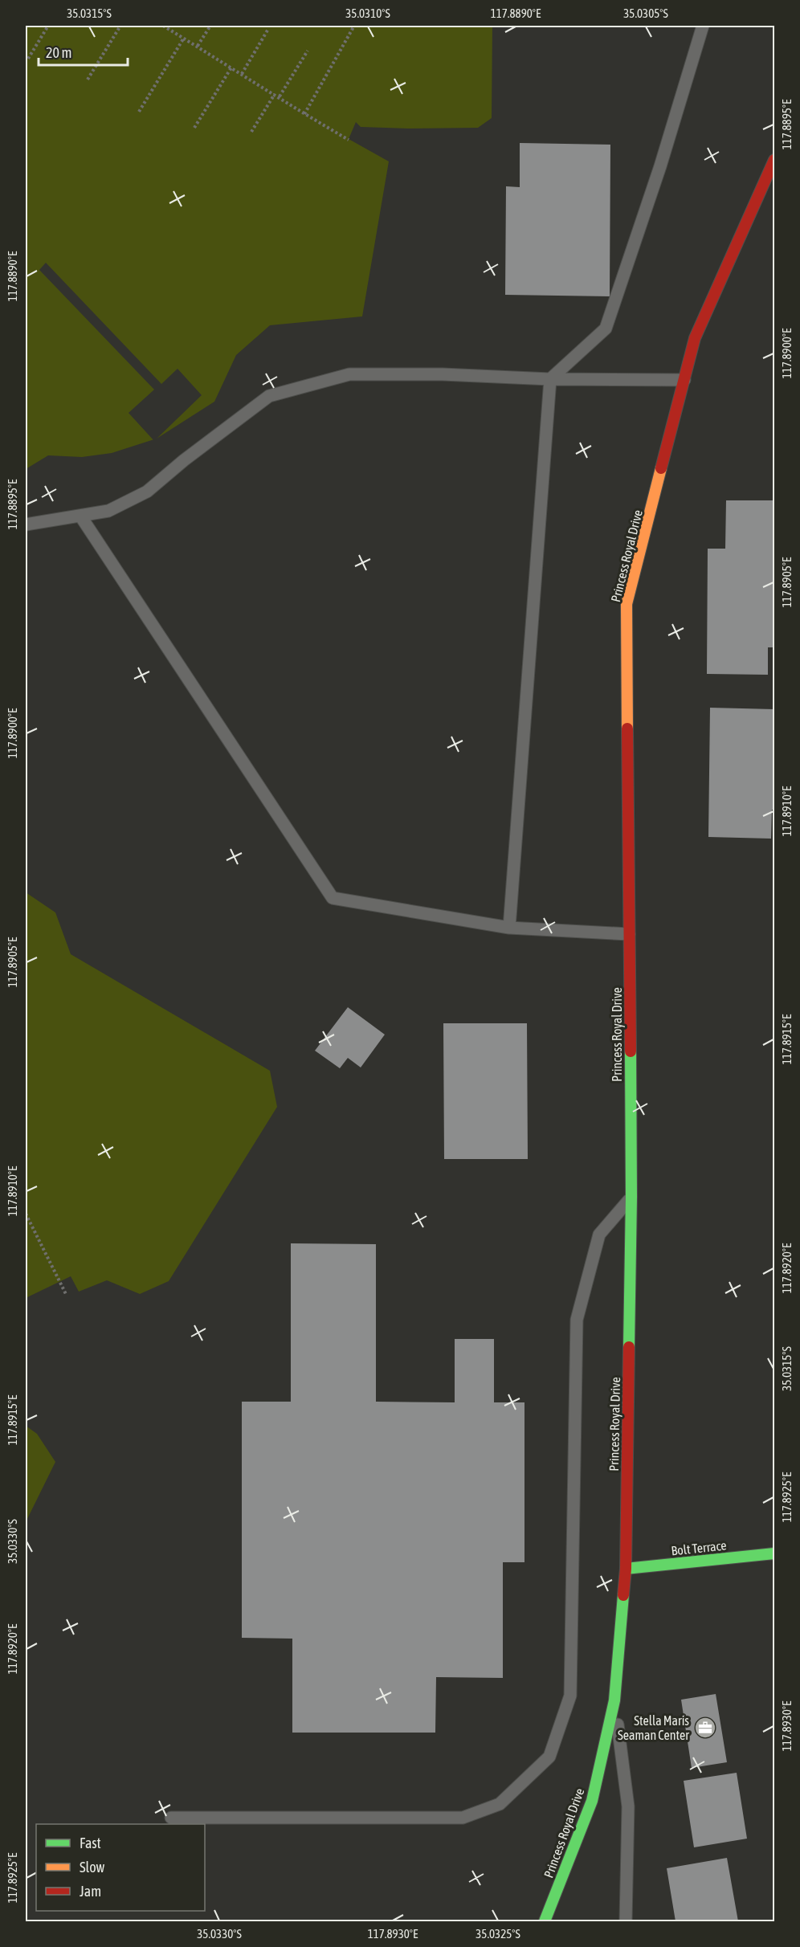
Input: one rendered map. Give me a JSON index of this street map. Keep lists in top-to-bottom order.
{
  "streets": {
    "main road": ["Princess Royal Drive", "Bolt Terrace"]
  },
  "crossings": [
    ["Princess Royal Drive", "Bolt Terrace"]
  ],
  "places": {
    "office": ["Stella Maris Seaman Center"]
  },
  "legend": ["Fast", "Slow", "Jam"],
  "scale_bar": "20 m",
  "coordinates": [
    "35.0315°S",
    "35.0310°S",
    "117.8890°E",
    "35.0305°S",
    "117.8895°E",
    "117.8900°E",
    "117.8905°E",
    "117.8910°E",
    "117.8915°E",
    "117.8920°E",
    "117.8925°E",
    "35.0330°S",
    "117.8930°E",
    "35.0325°S"
  ]
}
